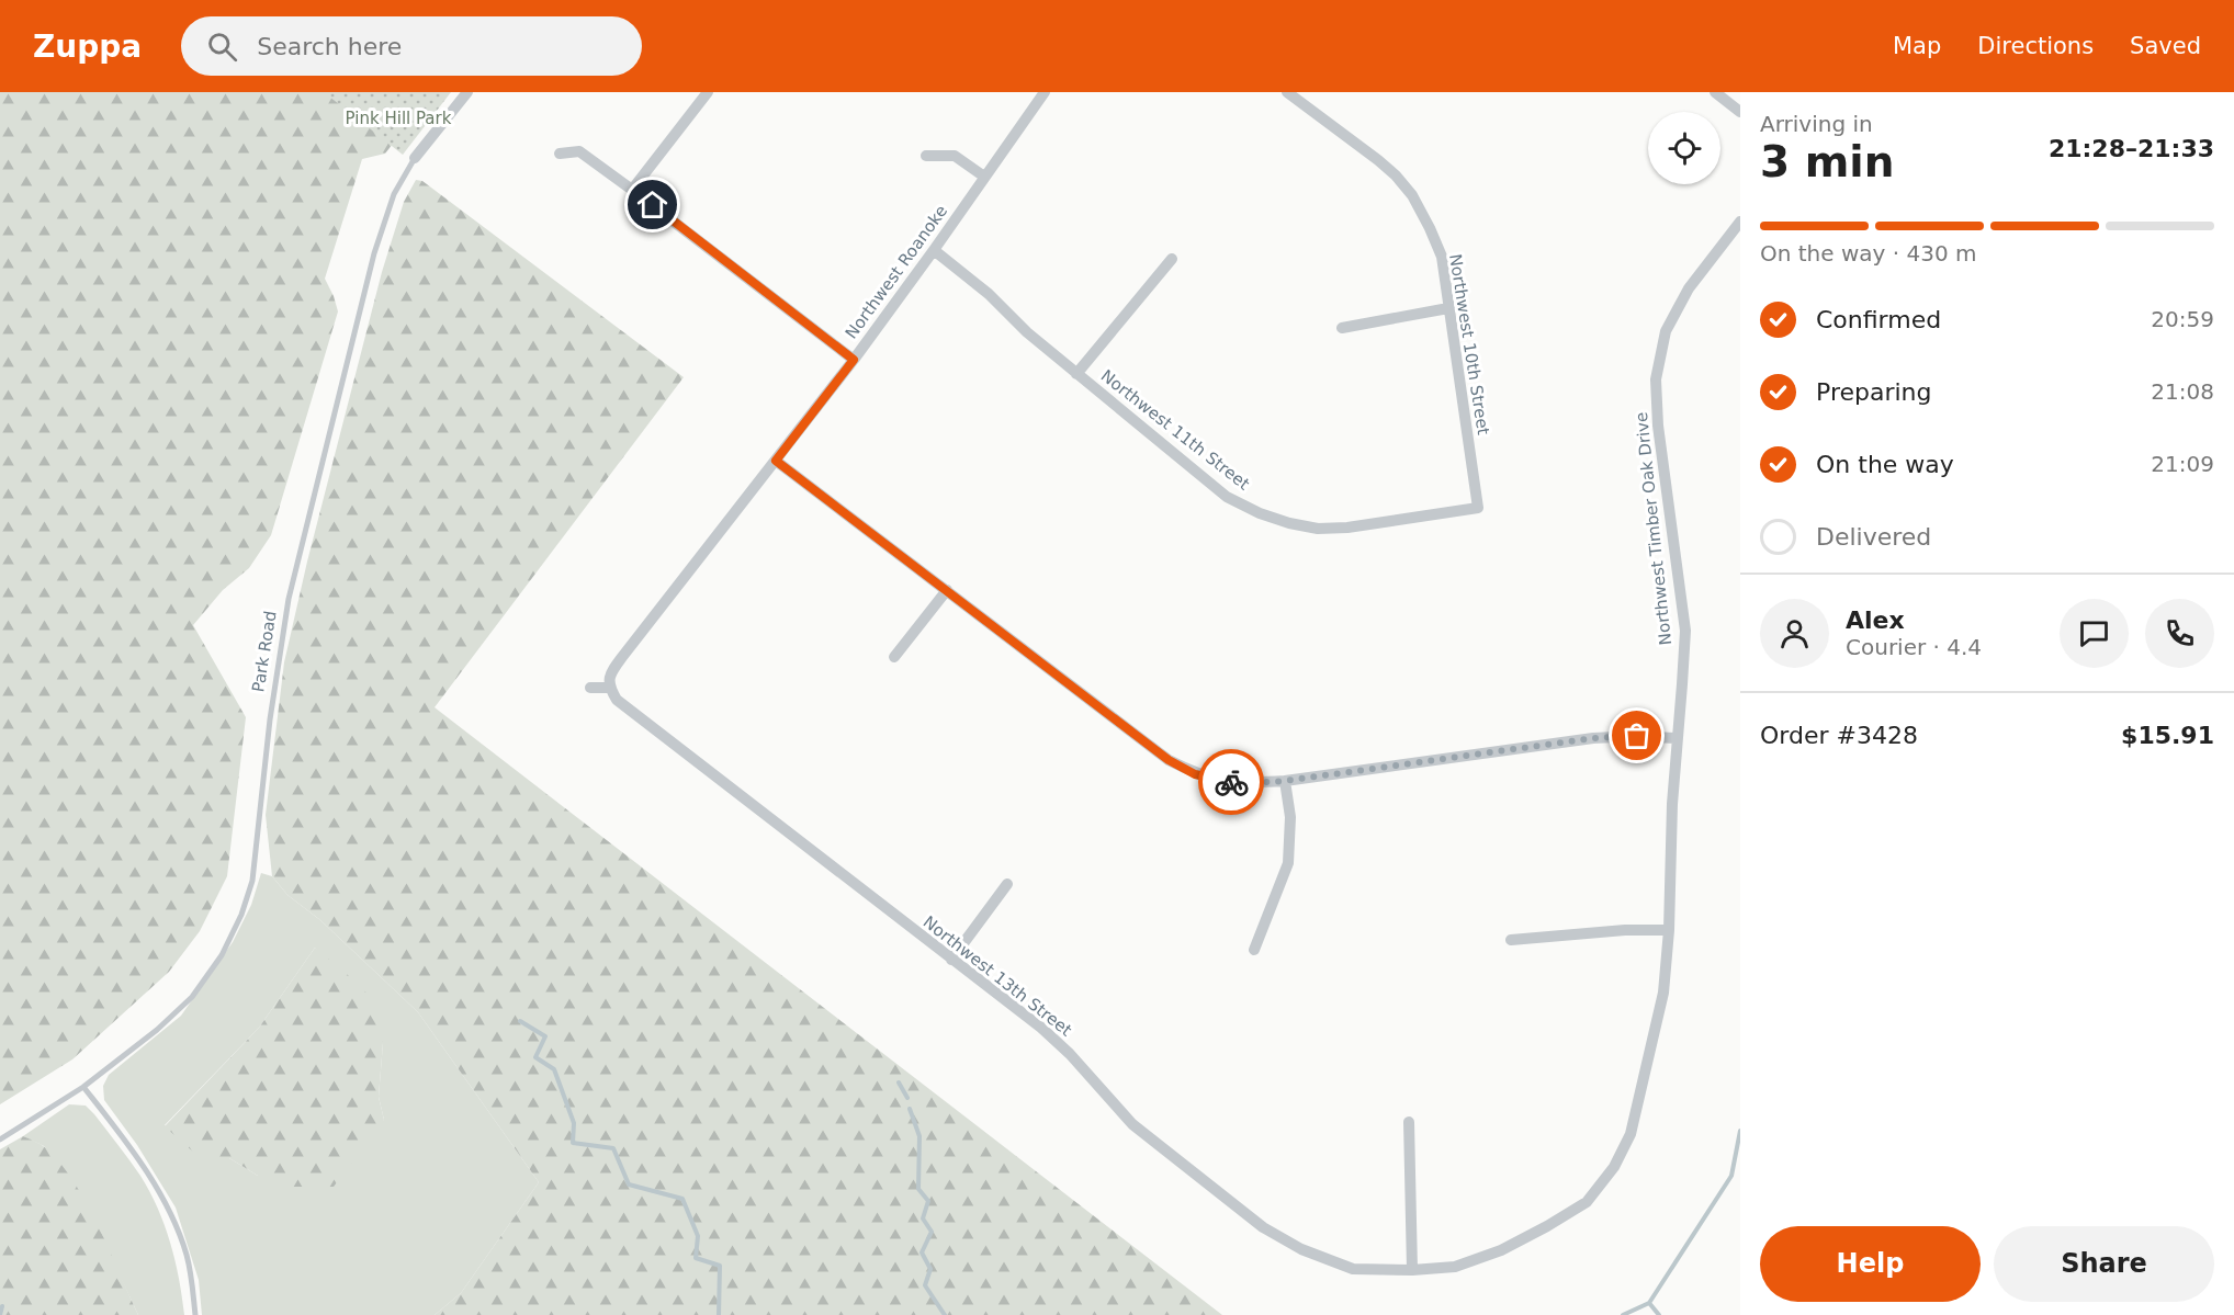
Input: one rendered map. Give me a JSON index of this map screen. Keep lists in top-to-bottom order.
{
  "streets": {
    "street": [
      "Northwest Roanoke",
      "Northwest 10th Street",
      "Northwest 11th Street",
      "Northwest Timber Oak Drive",
      "Park Road",
      "Northwest 13th Street"
    ]
  },
  "crossings": [
    ["Northwest Roanoke", "Northwest 11th Street"],
    ["Northwest Roanoke", "Northwest 13th Street"],
    ["Northwest 10th Street", "Northwest 11th Street"],
    ["Northwest Timber Oak Drive", "Northwest 13th Street"]
  ],
  "parks": ["Pink Hill Park"],
  "page": {
    "header": "Zuppa",
    "search": "Search here",
    "nav": ["Map", "Directions", "Saved"],
    "heading": ["3 min", "Arriving in", "21:28–21:33"],
    "panel": [
      "Alex",
      "Courier · 4.4",
      "Order #3428",
      "$15.91"
    ],
    "bar": "On the way · 430 m",
    "list": [
      ["Confirmed", "20:59"],
      ["Preparing", "21:08"],
      ["On the way", "21:09"],
      "Delivered"
    ],
    "buttons": ["Help", "Share"]
  }
}
